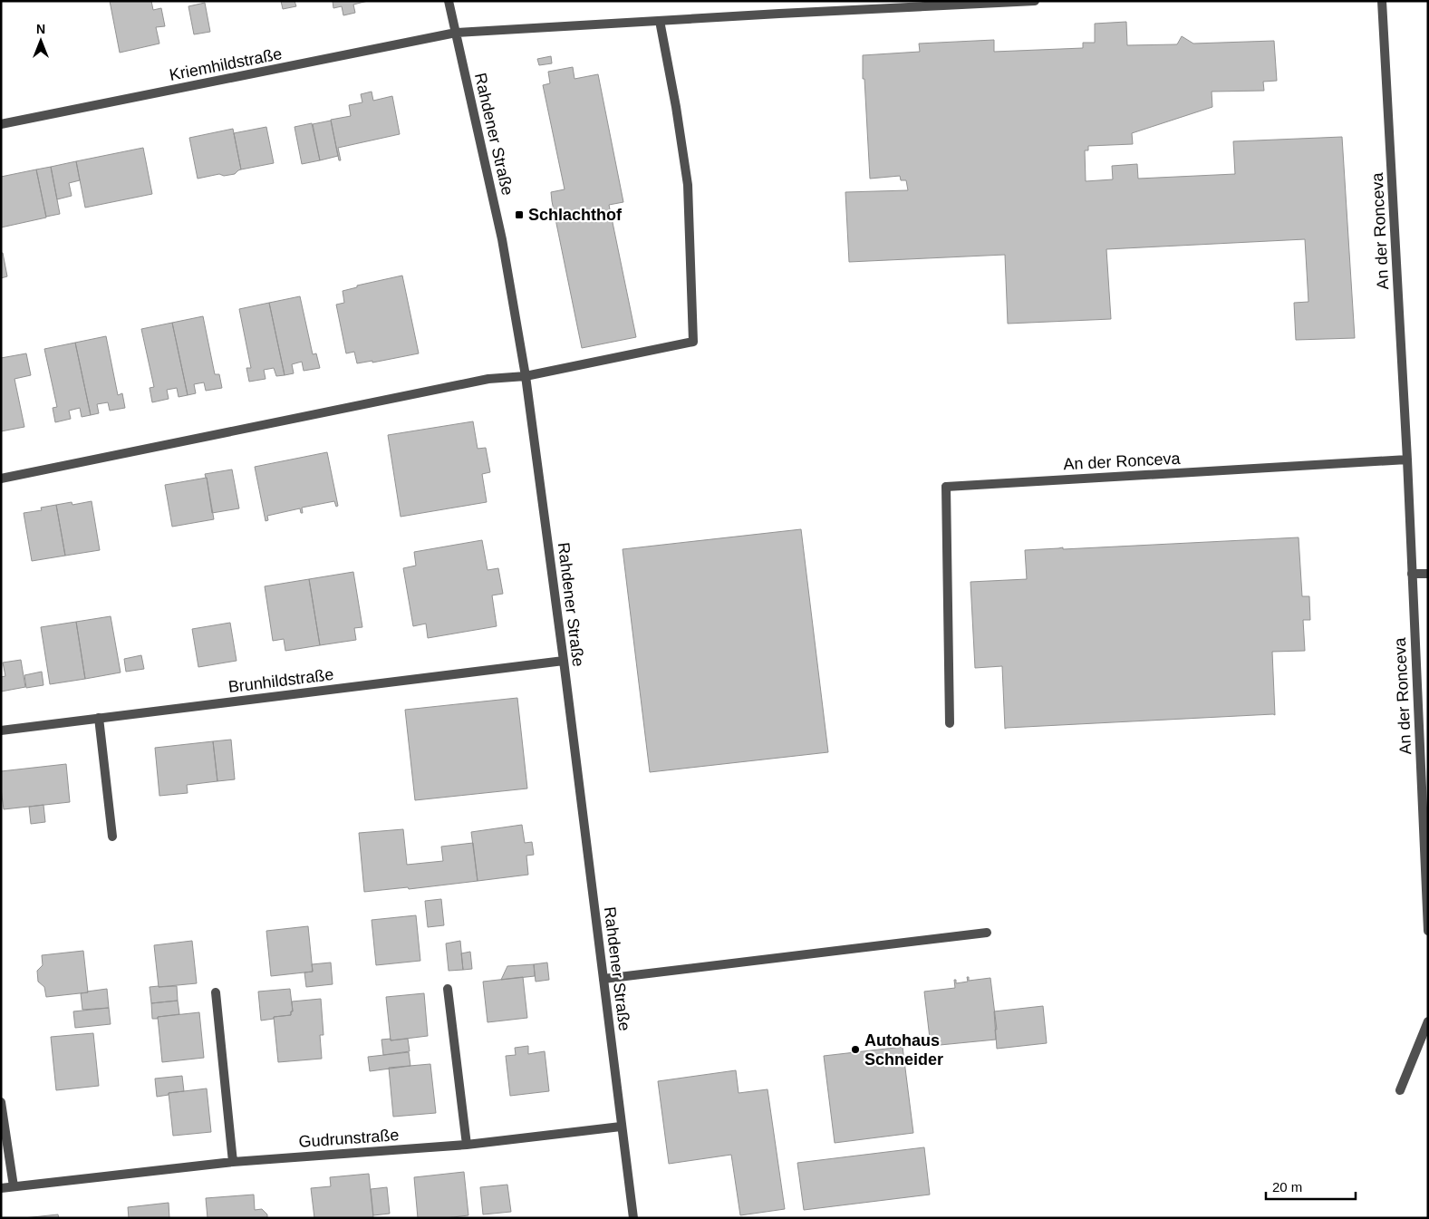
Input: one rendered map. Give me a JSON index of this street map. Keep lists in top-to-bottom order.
{
  "streets": {
    "street": [
      "Kriemhildstraße",
      "Rahdener Straße",
      "An der Ronceva",
      "Brunhildstraße",
      "Gudrunstraße"
    ]
  },
  "crossings": [
    ["Kriemhildstraße", "Rahdener Straße"],
    ["Rahdener Straße", "Brunhildstraße"],
    ["Rahdener Straße", "Gudrunstraße"]
  ],
  "places": {
    "transit": ["Schlachthof"],
    "other": ["Autohaus Schneider"]
  },
  "scale_bar": "20 m",
  "north": "top"
}
